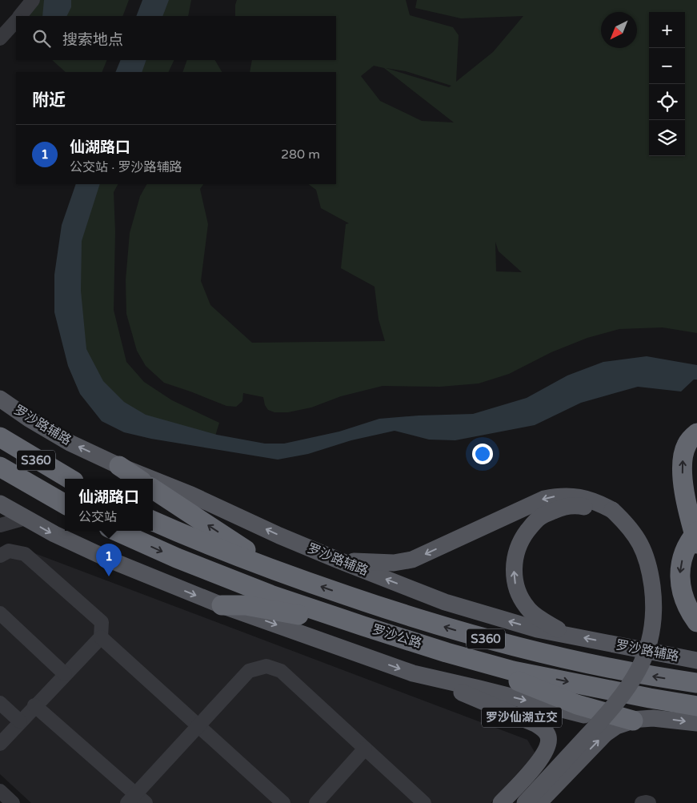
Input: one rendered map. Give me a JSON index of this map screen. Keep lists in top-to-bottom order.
{
  "streets": {
    "highway": ["S360", "罗沙公路"],
    "main road": ["罗沙路辅路", "罗沙仙湖立交"]
  },
  "north": "bottom left",
  "page": {
    "map_buttons": ["+", "−"],
    "search": "搜索地点",
    "heading": "附近",
    "list": [
      {
        "mark": "1",
        "name": "仙湖路口",
        "note": "公交站 · 罗沙路辅路",
        "value": "280 m"
      }
    ],
    "popup": ["仙湖路口", "公交站"],
    "pins": "1"
  }
}
